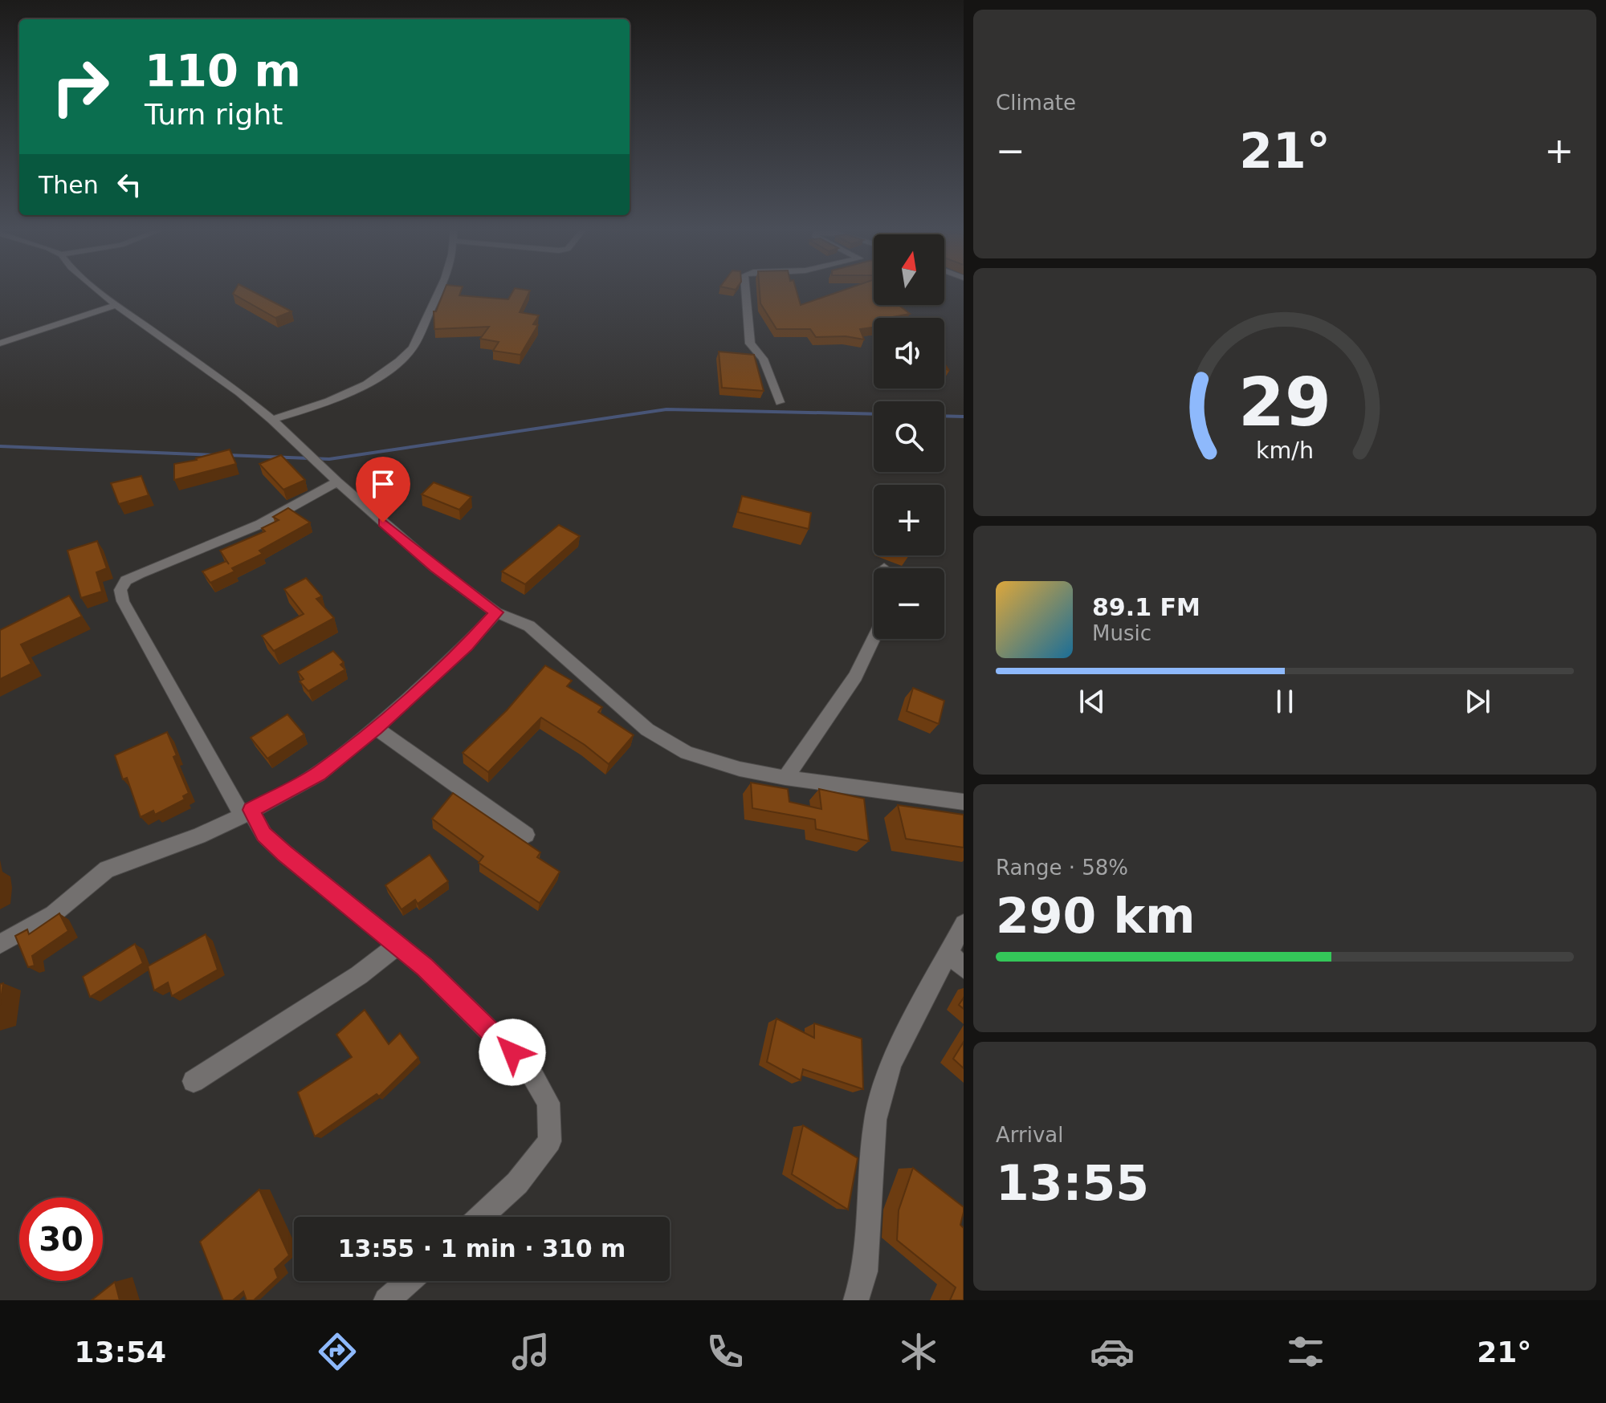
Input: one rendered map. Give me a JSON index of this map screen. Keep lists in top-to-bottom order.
{
  "north": "top",
  "page": {
    "tile": [
      "Climate",
      ["Range · 58%", "290 km"],
      ["Arrival", "13:55"]
    ],
    "turn": ["110 m", "Turn right"],
    "heat": ["−", "21°", "+"],
    "then": "Then",
    "map_buttons": ["+", "−"],
    "song": ["89.1 FM", "Music"],
    "limit": "30",
    "trip": "13:55 · 1 min · 310 m",
    "tabs": ["13:54", "21°"],
    "gauge": ["29", "km/h"]
  }
}
